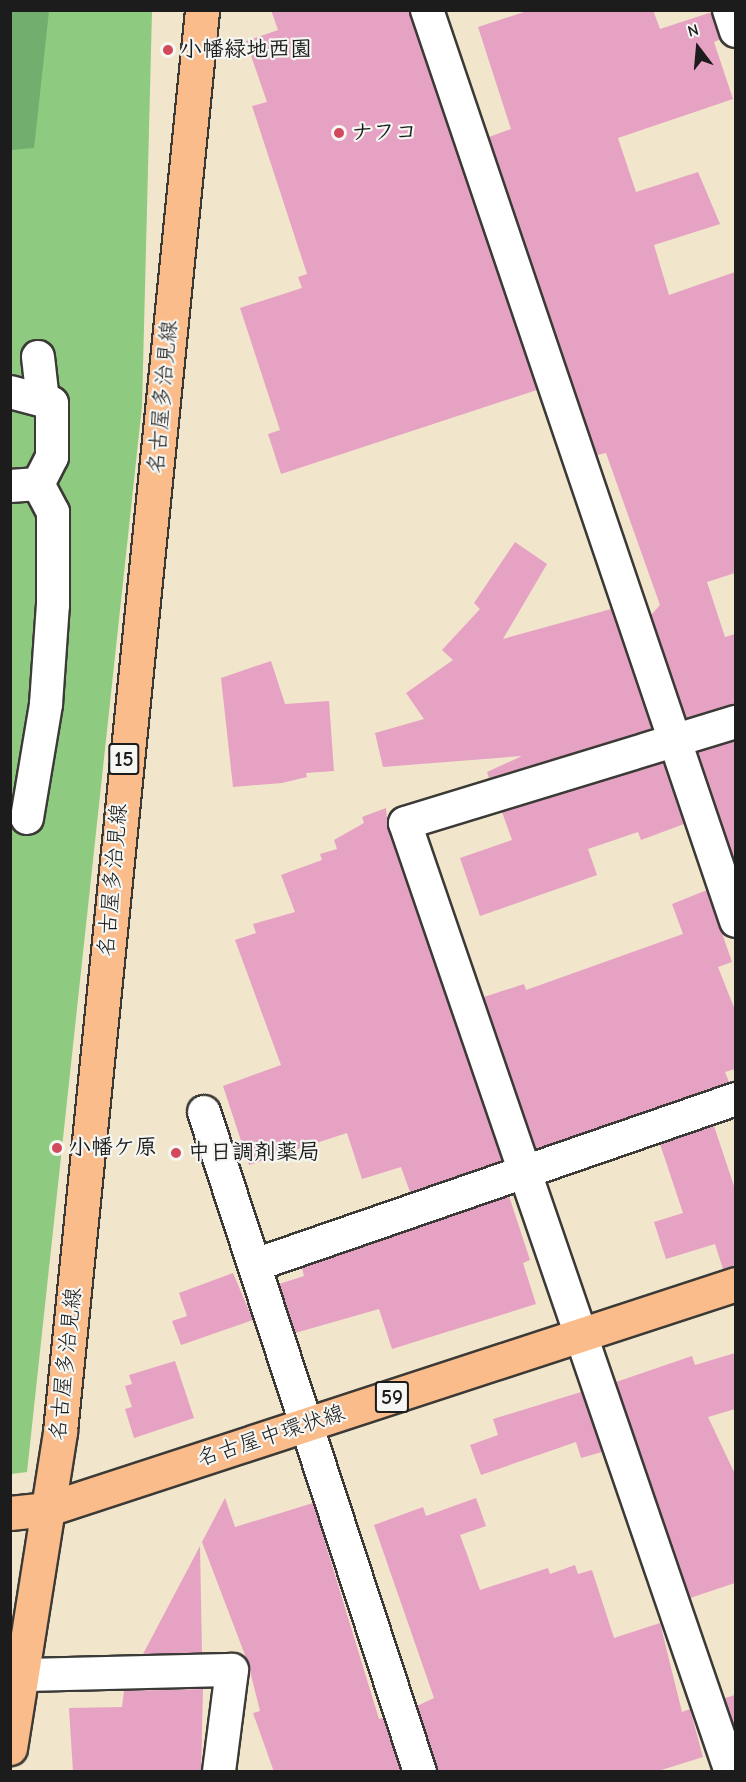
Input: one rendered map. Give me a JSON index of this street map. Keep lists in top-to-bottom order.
{
  "streets": {
    "main road": [
      "名古屋多治見線",
      "15",
      "59",
      "名古屋中環状線"
    ]
  },
  "crossings": [
    ["名古屋多治見線", "名古屋中環状線"]
  ],
  "places": [
    "小幡緑地西園",
    "ナフコ",
    "小幡ケ原",
    "中日調剤薬局"
  ],
  "north": "top"
}
